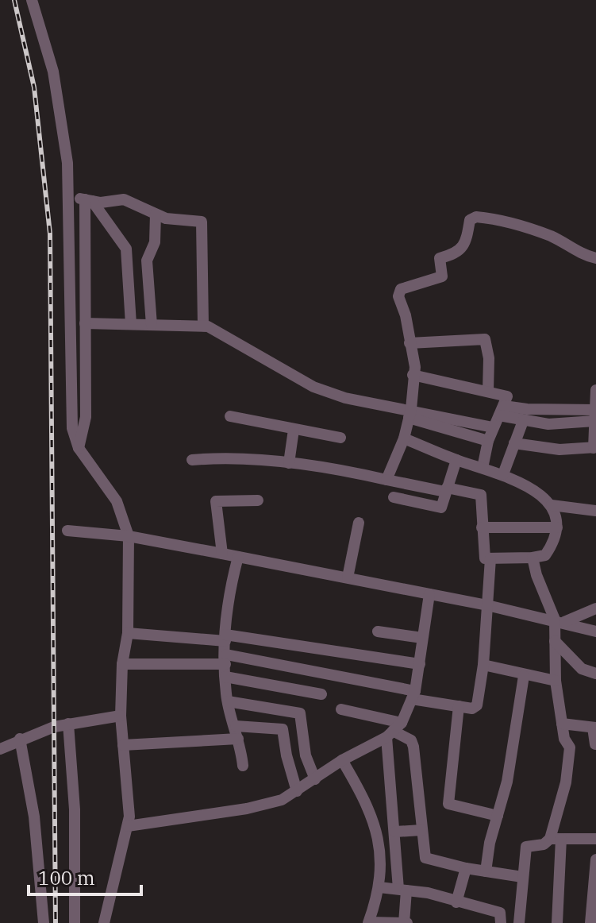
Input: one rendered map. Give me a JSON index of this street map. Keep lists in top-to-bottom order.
{
  "scale_bar": "100 m"
}
